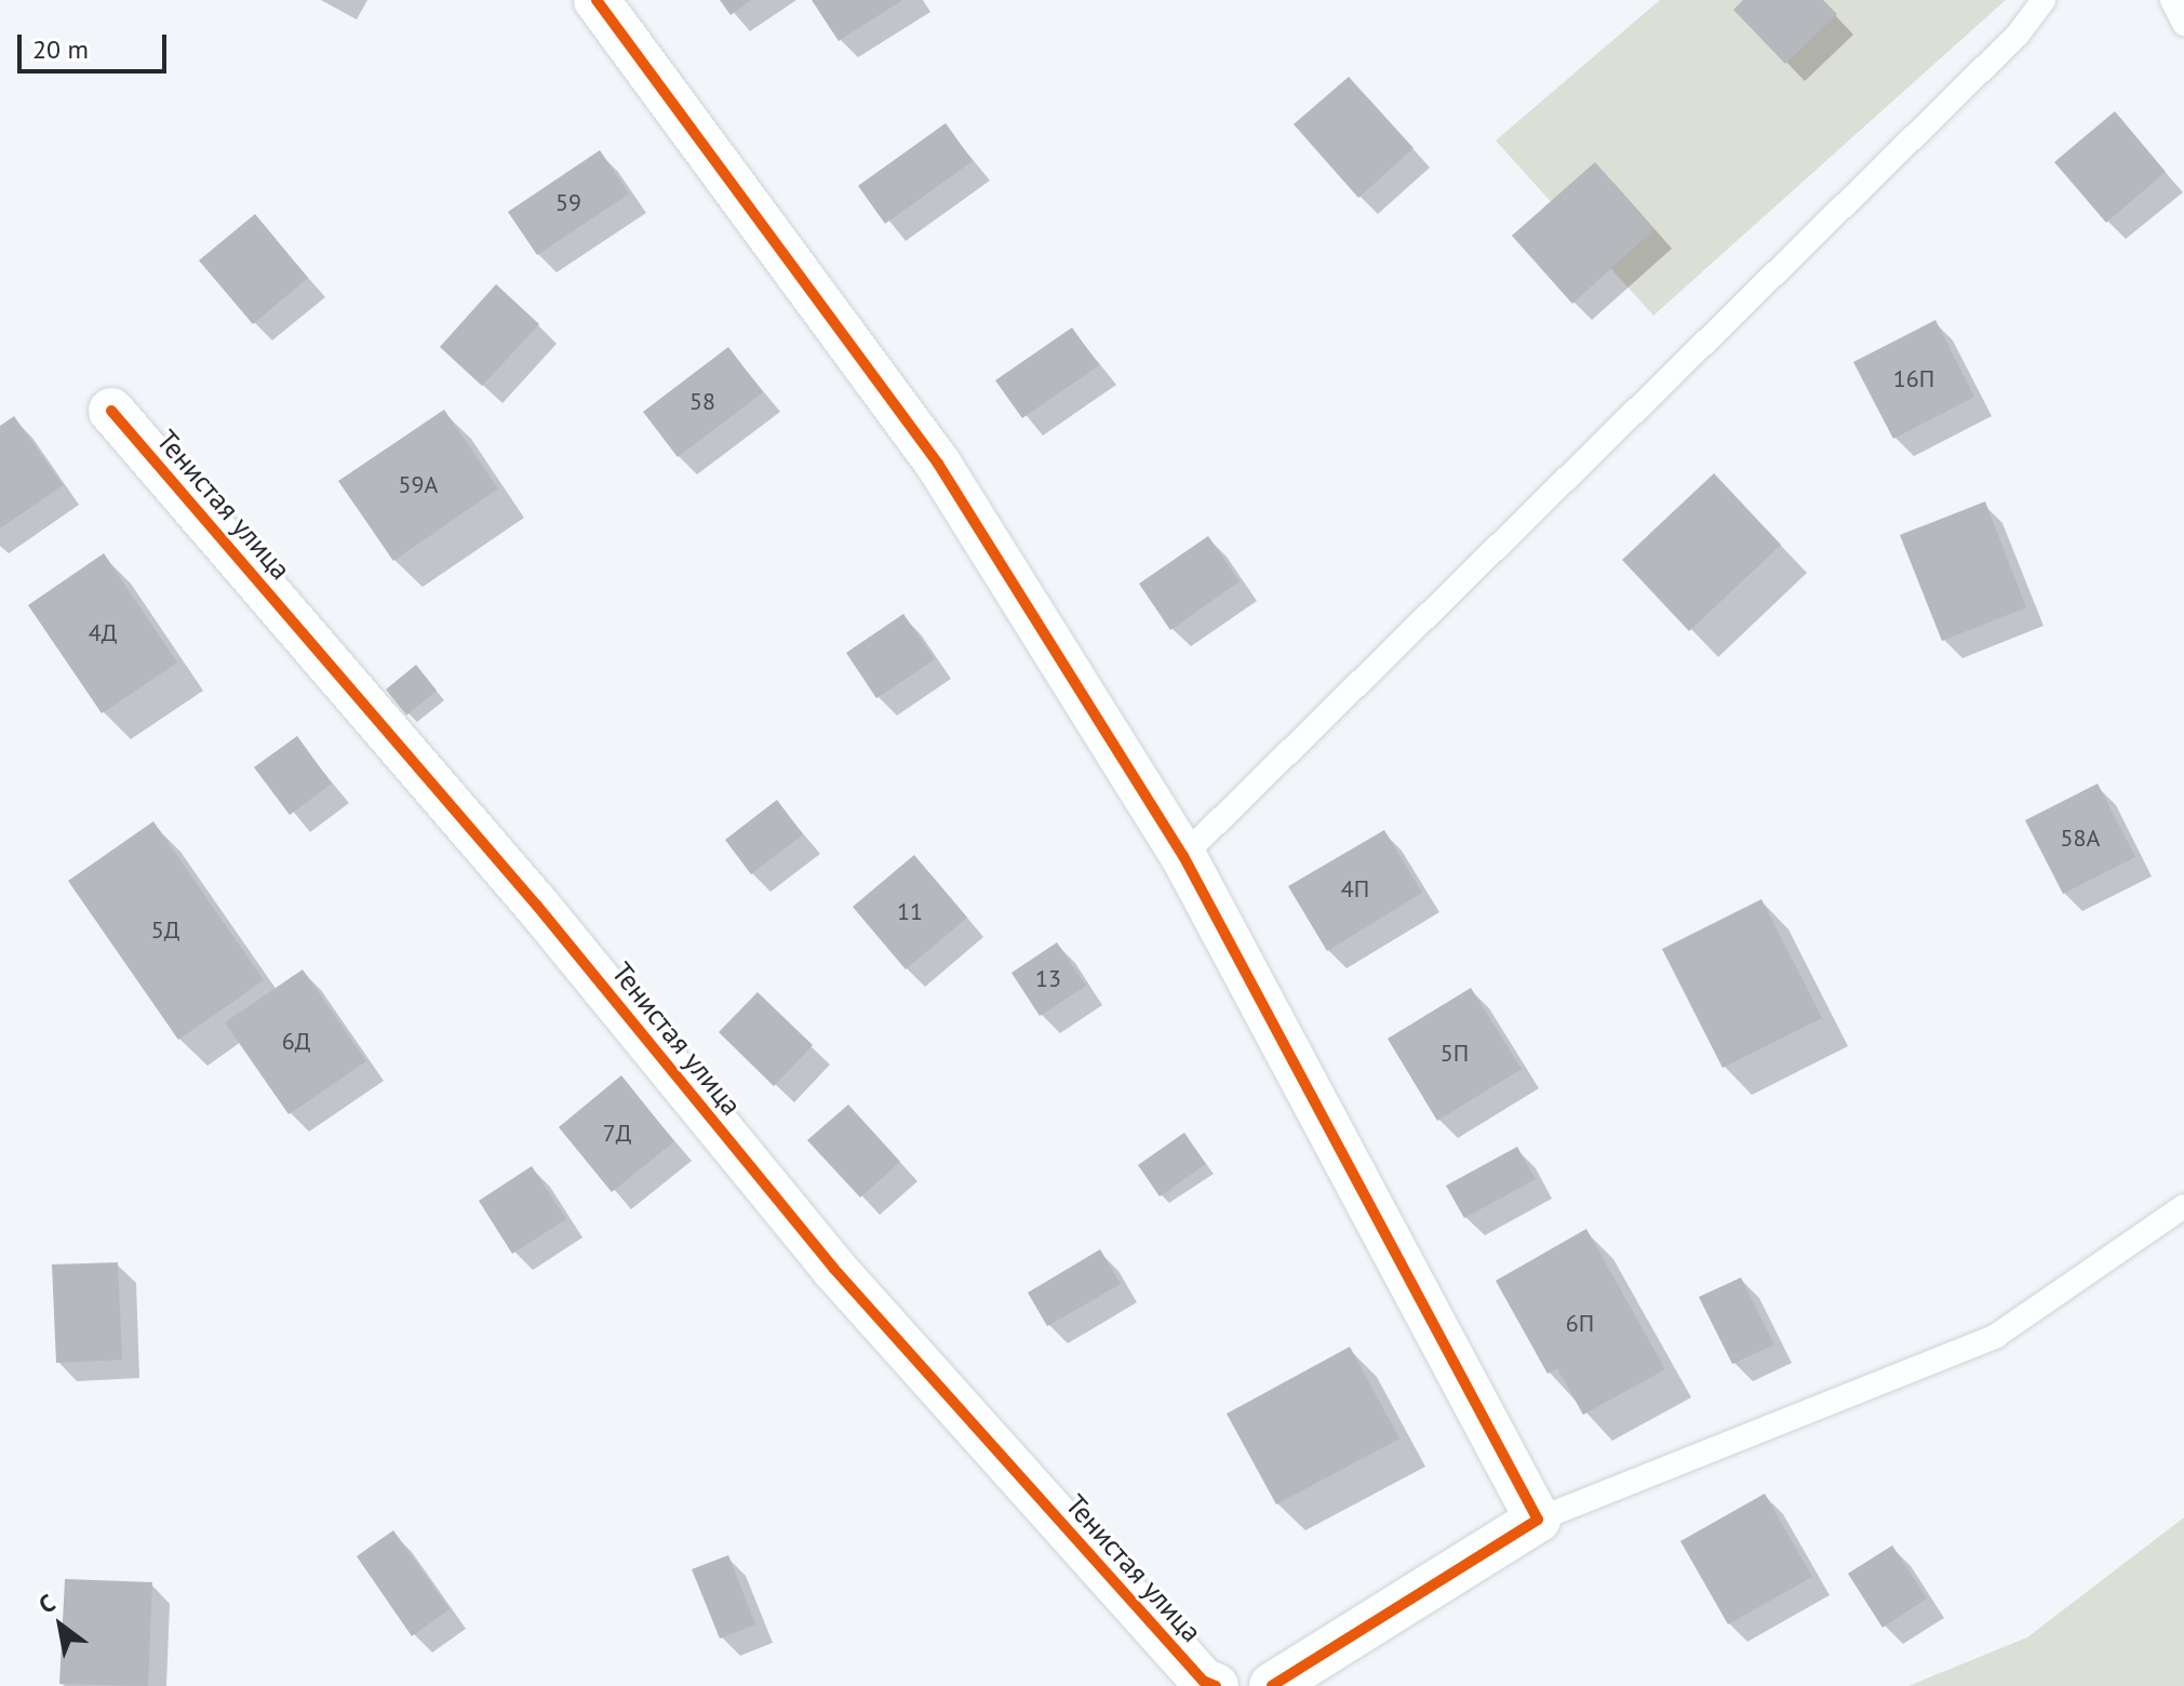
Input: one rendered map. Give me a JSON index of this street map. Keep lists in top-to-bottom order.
{
  "streets": {
    "street": ["Тенистая улица"]
  },
  "house_numbers": [
    "59",
    "16П",
    "58",
    "59А",
    "4Д",
    "58А",
    "4П",
    "11",
    "5Д",
    "13",
    "6Д",
    "5П",
    "7Д",
    "6П"
  ],
  "scale_bar": "20 m",
  "north": "top left"
}
